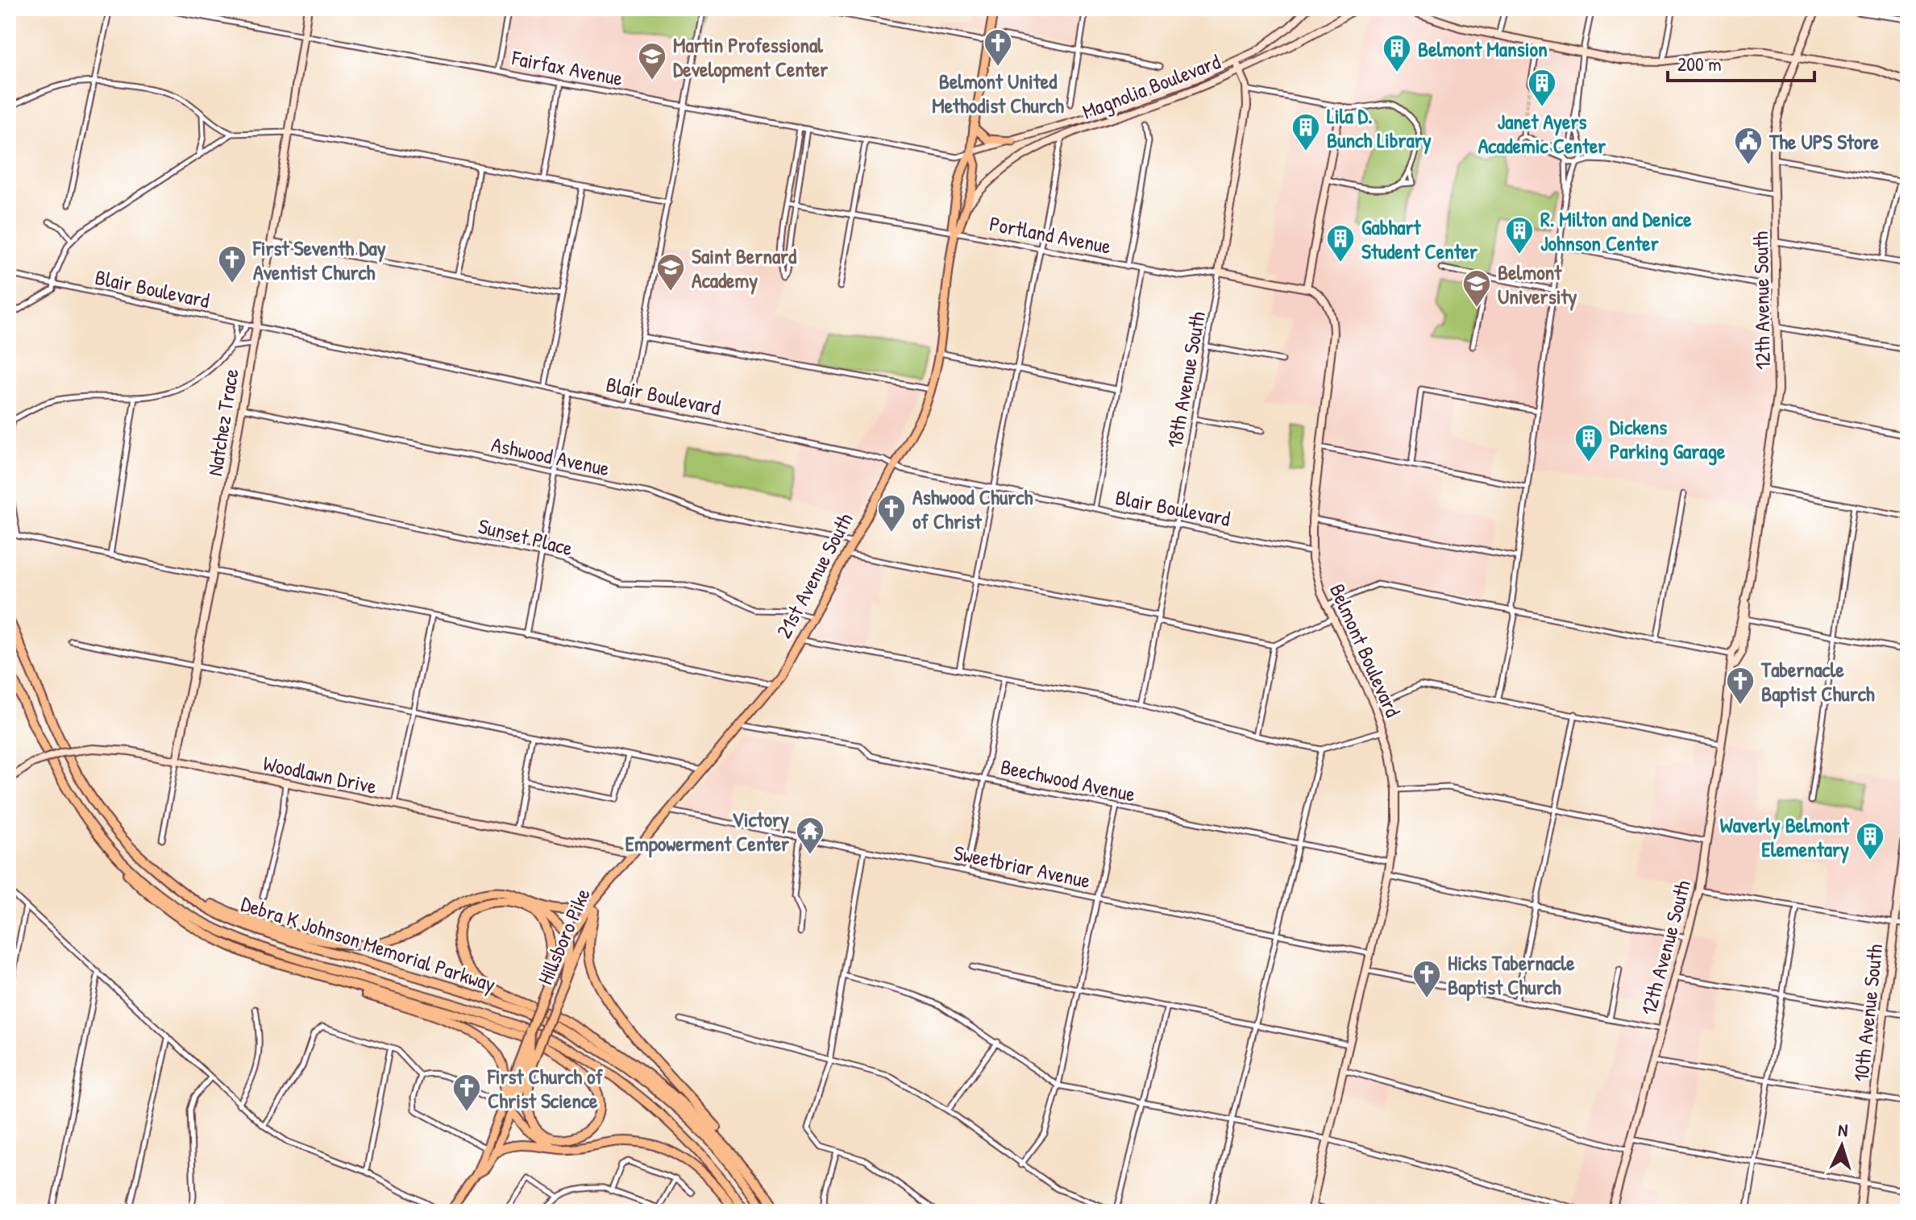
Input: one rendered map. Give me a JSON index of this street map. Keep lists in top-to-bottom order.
{
  "streets": {
    "highway": ["Debra K Johnson Memorial Parkway"],
    "main road": [
      "Magnolia Boulevard",
      "Portland Avenue",
      "12th Avenue South",
      "18th Avenue South",
      "Natchez Trace",
      "21st Avenue South",
      "Belmont Boulevard",
      "Woodlawn Drive",
      "Hillsboro Pike",
      "10th Avenue South"
    ],
    "street": [
      "Fairfax Avenue",
      "Blair Boulevard",
      "Ashwood Avenue",
      "Sunset Place",
      "Beechwood Avenue",
      "Sweetbriar Avenue"
    ]
  },
  "crossings": [
    ["Fairfax Avenue", "Magnolia Boulevard"],
    ["Fairfax Avenue", "Natchez Trace"],
    ["Fairfax Avenue", "21st Avenue South"],
    ["Magnolia Boulevard", "18th Avenue South"],
    ["Magnolia Boulevard", "21st Avenue South"],
    ["Portland Avenue", "18th Avenue South"],
    ["Portland Avenue", "21st Avenue South"],
    ["Portland Avenue", "Belmont Boulevard"],
    ["Blair Boulevard", "18th Avenue South"],
    ["Blair Boulevard", "Natchez Trace"],
    ["Blair Boulevard", "21st Avenue South"],
    ["Blair Boulevard", "Belmont Boulevard"],
    ["Natchez Trace", "Ashwood Avenue"],
    ["Natchez Trace", "Sunset Place"],
    ["Natchez Trace", "Woodlawn Drive"],
    ["Ashwood Avenue", "21st Avenue South"],
    ["Sunset Place", "21st Avenue South"],
    ["21st Avenue South", "Woodlawn Drive"],
    ["21st Avenue South", "Beechwood Avenue"],
    ["21st Avenue South", "Sweetbriar Avenue"],
    ["21st Avenue South", "Hillsboro Pike"],
    ["Belmont Boulevard", "Beechwood Avenue"],
    ["Belmont Boulevard", "Sweetbriar Avenue"]
  ],
  "places": {
    "church": [
      "Belmont United Methodist Church",
      "First Seventh Day Aventist Church",
      "Ashwood Church of Christ",
      "Tabernacle Baptist Church",
      "Hicks Tabernacle Baptist Church",
      "First Church of Christ Science"
    ],
    "building": [
      "Belmont Mansion",
      "Janet Ayers Academic Center",
      "Lila D. Bunch Library",
      "R. Milton and Denice Johnson Center",
      "Gabhart Student Center",
      "Dickens Parking Garage",
      "Waverly Belmont Elementary"
    ],
    "school or university": ["Martin Professional Development Center", "Saint Bernard Academy", "Belmont University"],
    "public building": ["The UPS Store"],
    "temple": ["Victory Empowerment Center"]
  },
  "scale_bar": "200 m",
  "north": "top"
}
